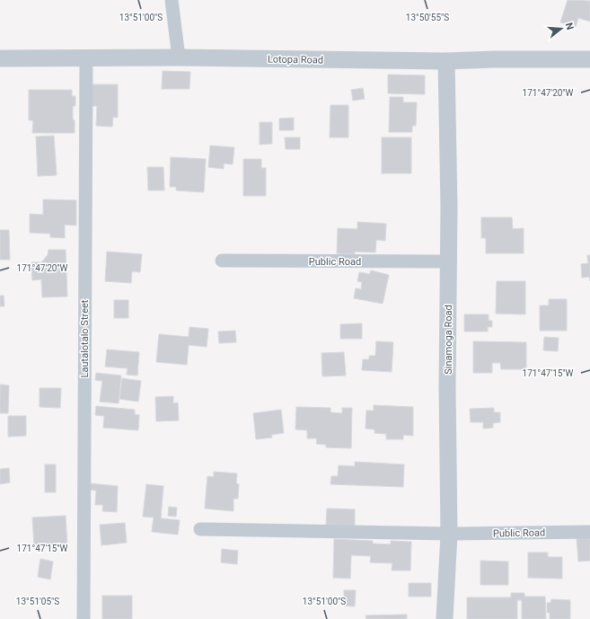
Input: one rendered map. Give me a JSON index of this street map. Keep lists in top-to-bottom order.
{
  "streets": {
    "street": [
      "Lotopa Road",
      "Public Road",
      "Lautalotalo Street",
      "Sinamoga Road"
    ]
  },
  "crossings": [
    ["Lotopa Road", "Lautalotalo Street"],
    ["Lotopa Road", "Sinamoga Road"],
    ["Public Road", "Sinamoga Road"]
  ],
  "north": "right",
  "coordinates": [
    "13°51'00\"S",
    "13°50'55\"S",
    "171°47'20\"W",
    "171°47'15\"W",
    "13°51'05\"S"
  ]
}
